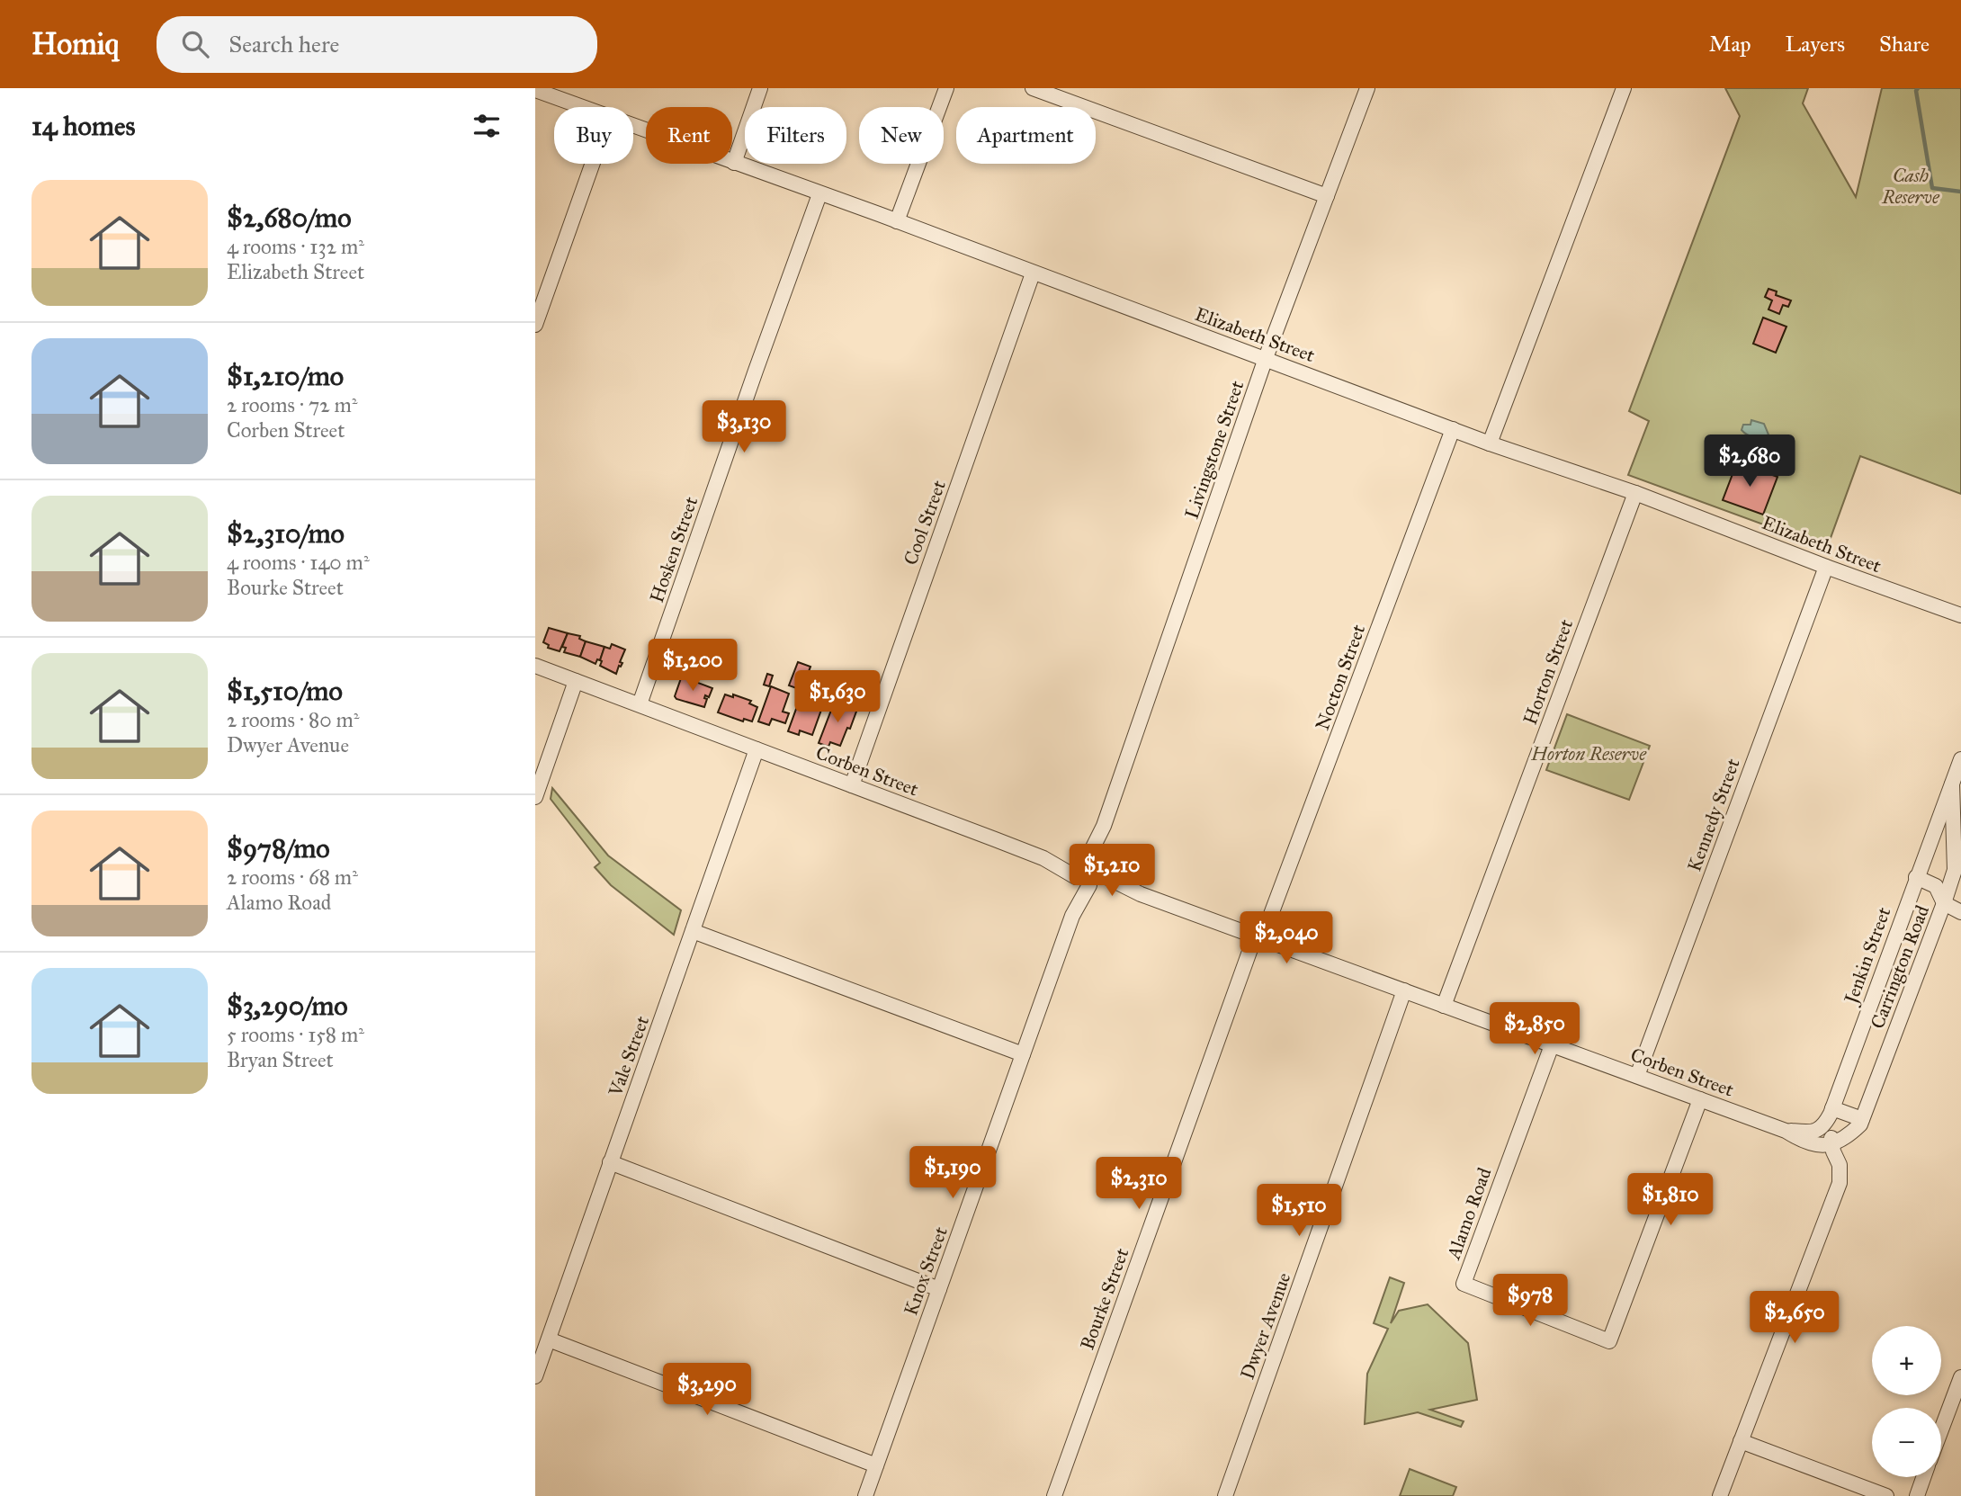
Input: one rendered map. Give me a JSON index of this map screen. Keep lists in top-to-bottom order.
{
  "streets": {
    "street": [
      "Elizabeth Street",
      "Livingstone Street",
      "Cool Street",
      "Hosken Street",
      "Horton Street",
      "Nocton Street",
      "Corben Street",
      "Kennedy Street",
      "Jenkin Street",
      "Carrington Road",
      "Vale Street",
      "Alamo Road",
      "Knox Street",
      "Bourke Street",
      "Dwyer Avenue"
    ]
  },
  "crossings": [
    ["Elizabeth Street", "Livingstone Street"],
    ["Elizabeth Street", "Cool Street"],
    ["Elizabeth Street", "Hosken Street"],
    ["Elizabeth Street", "Horton Street"],
    ["Elizabeth Street", "Nocton Street"],
    ["Elizabeth Street", "Kennedy Street"],
    ["Livingstone Street", "Corben Street"],
    ["Livingstone Street", "Knox Street"],
    ["Cool Street", "Corben Street"],
    ["Hosken Street", "Corben Street"],
    ["Horton Street", "Corben Street"],
    ["Nocton Street", "Corben Street"],
    ["Nocton Street", "Bourke Street"],
    ["Corben Street", "Kennedy Street"],
    ["Corben Street", "Vale Street"],
    ["Corben Street", "Alamo Road"],
    ["Corben Street", "Knox Street"],
    ["Corben Street", "Bourke Street"],
    ["Corben Street", "Dwyer Avenue"],
    ["Jenkin Street", "Carrington Road"]
  ],
  "parks": ["Cash Reserve", "Horton Reserve"],
  "page": {
    "header": "Homiq",
    "search": "Search here",
    "nav": ["Map", "Layers", "Share"],
    "heading": "14 homes",
    "chip": [
      "Buy",
      "Rent",
      "Filters",
      "New",
      "Apartment"
    ],
    "list": [
      {
        "name": "$2,680/mo",
        "note": "4 rooms · 132 m² · Elizabeth Street"
      },
      {
        "name": "$1,210/mo",
        "note": "2 rooms · 72 m² · Corben Street"
      },
      {
        "name": "$2,310/mo",
        "note": "4 rooms · 140 m² · Bourke Street"
      },
      {
        "name": "$1,510/mo",
        "note": "2 rooms · 80 m² · Dwyer Avenue"
      },
      {
        "name": "$978/mo",
        "note": "2 rooms · 68 m² · Alamo Road"
      },
      {
        "name": "$3,290/mo",
        "note": "5 rooms · 158 m² · Bryan Street"
      }
    ],
    "price": [
      "$3,130",
      "$2,680",
      "$1,200",
      "$1,630",
      "$1,210",
      "$2,040",
      "$2,850",
      "$1,190",
      "$2,310",
      "$1,810",
      "$1,510",
      "$978",
      "$2,650",
      "$3,290"
    ],
    "map_buttons": ["+", "−"]
  }
}
